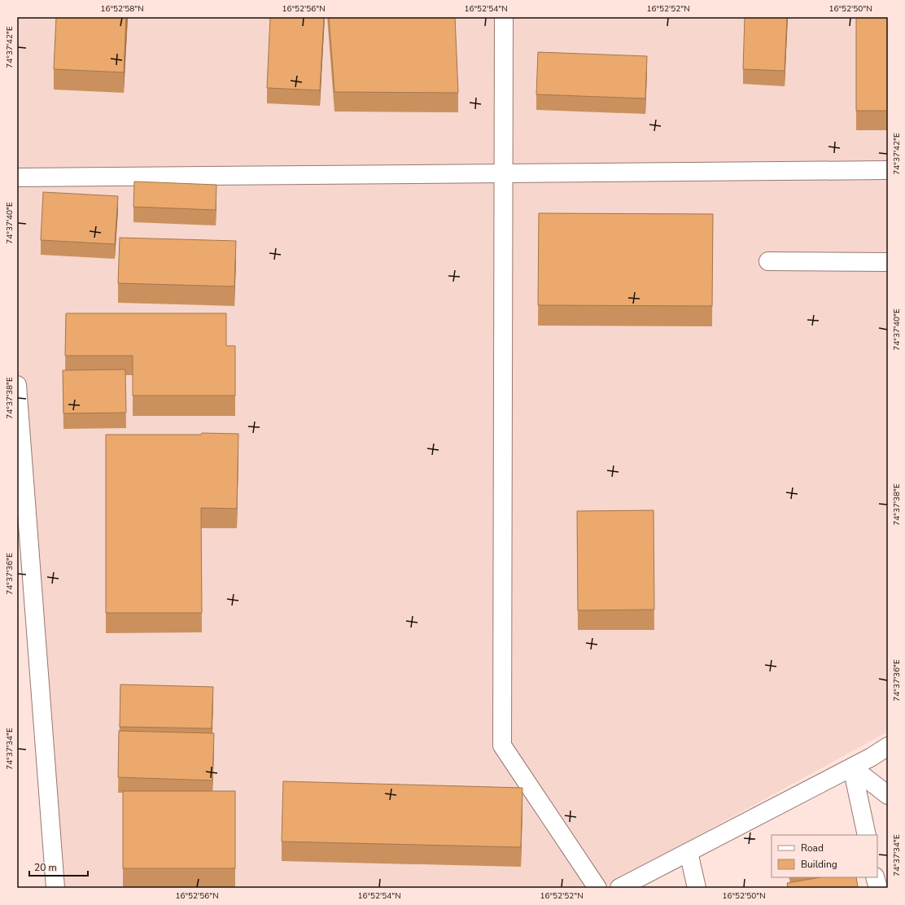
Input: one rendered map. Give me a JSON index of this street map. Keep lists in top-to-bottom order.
{
  "legend": ["Road", "Building"],
  "scale_bar": "20 m",
  "coordinates": [
    "16°52'58\"N",
    "16°52'56\"N",
    "16°52'54\"N",
    "16°52'52\"N",
    "16°52'50\"N",
    "74°37'42\"E",
    "74°37'40\"E",
    "74°37'38\"E",
    "74°37'36\"E",
    "74°37'34\"E"
  ]
}
